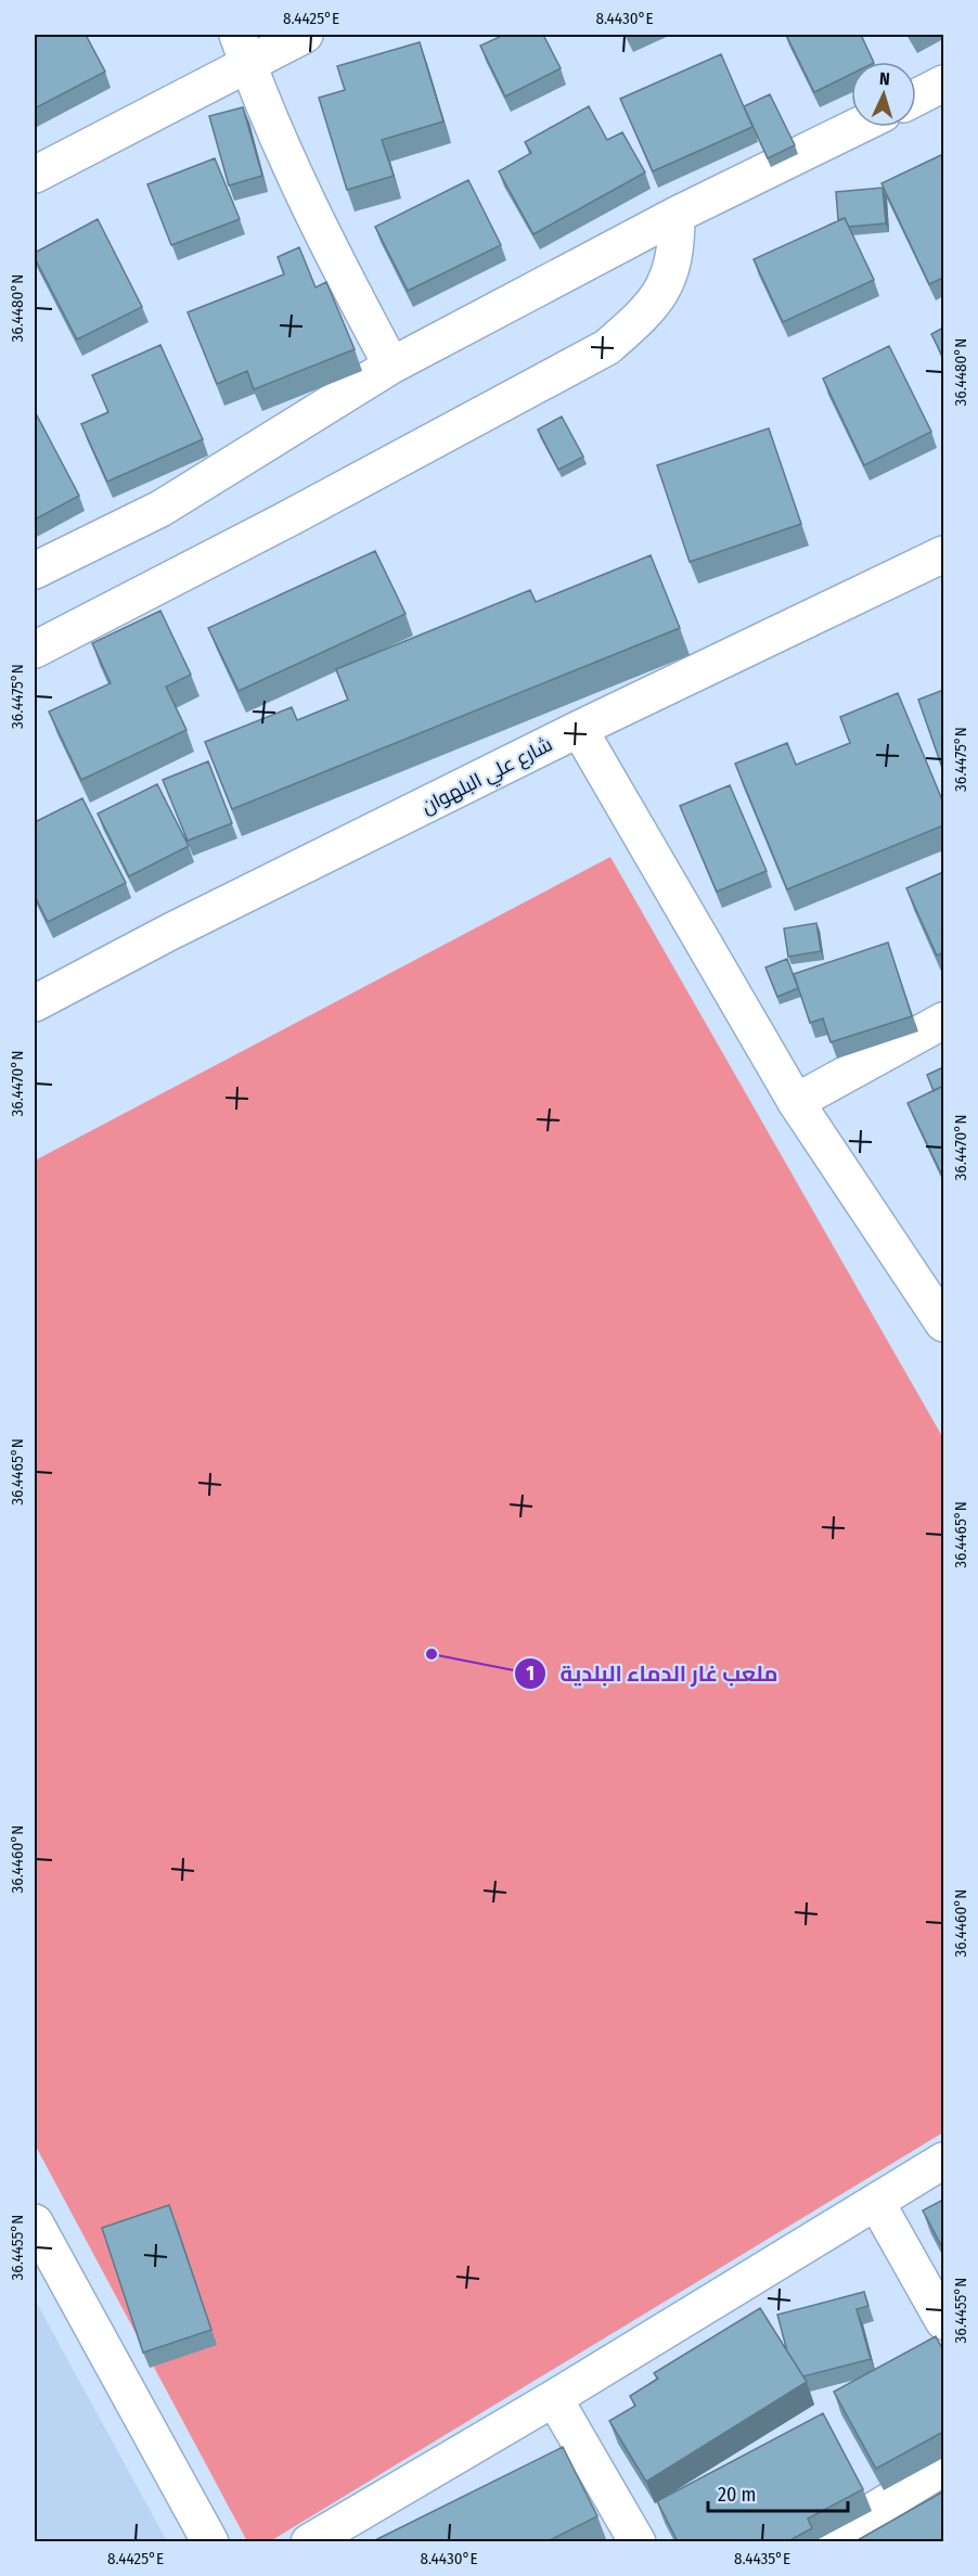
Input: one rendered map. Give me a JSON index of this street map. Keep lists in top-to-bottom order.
{
  "streets": {
    "street": ["شارع علي البلهوان"]
  },
  "places": ["ملعب غار الدماء البلدية"],
  "scale_bar": "20 m",
  "north": "top",
  "coordinates": [
    "8.4425°E",
    "8.4430°E",
    "36.4480°N",
    "36.4475°N",
    "36.4470°N",
    "36.4465°N",
    "36.4460°N",
    "36.4455°N",
    "8.4435°E"
  ]
}
